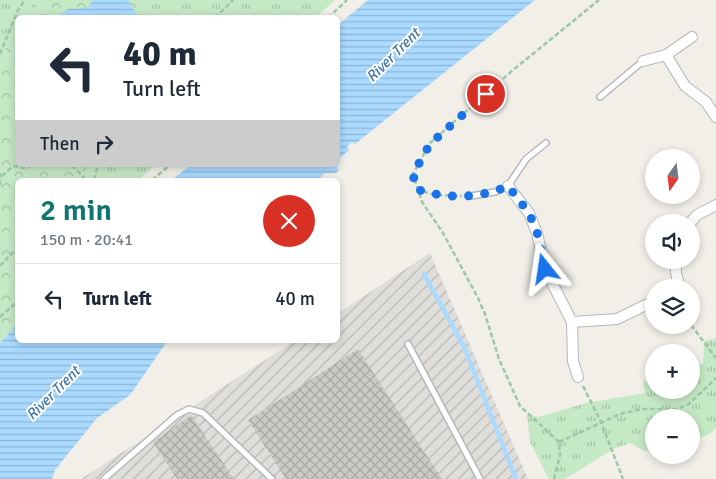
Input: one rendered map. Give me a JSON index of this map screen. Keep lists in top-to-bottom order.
{
  "water": ["River Trent"],
  "north": "bottom",
  "page": {
    "turn": ["40 m", "Turn left"],
    "then": "Then",
    "map_buttons": ["+", "−"],
    "heading": ["2 min", "150 m · 20:41"],
    "list": [
      {
        "name": "Turn left",
        "value": "40 m"
      }
    ]
  }
}
